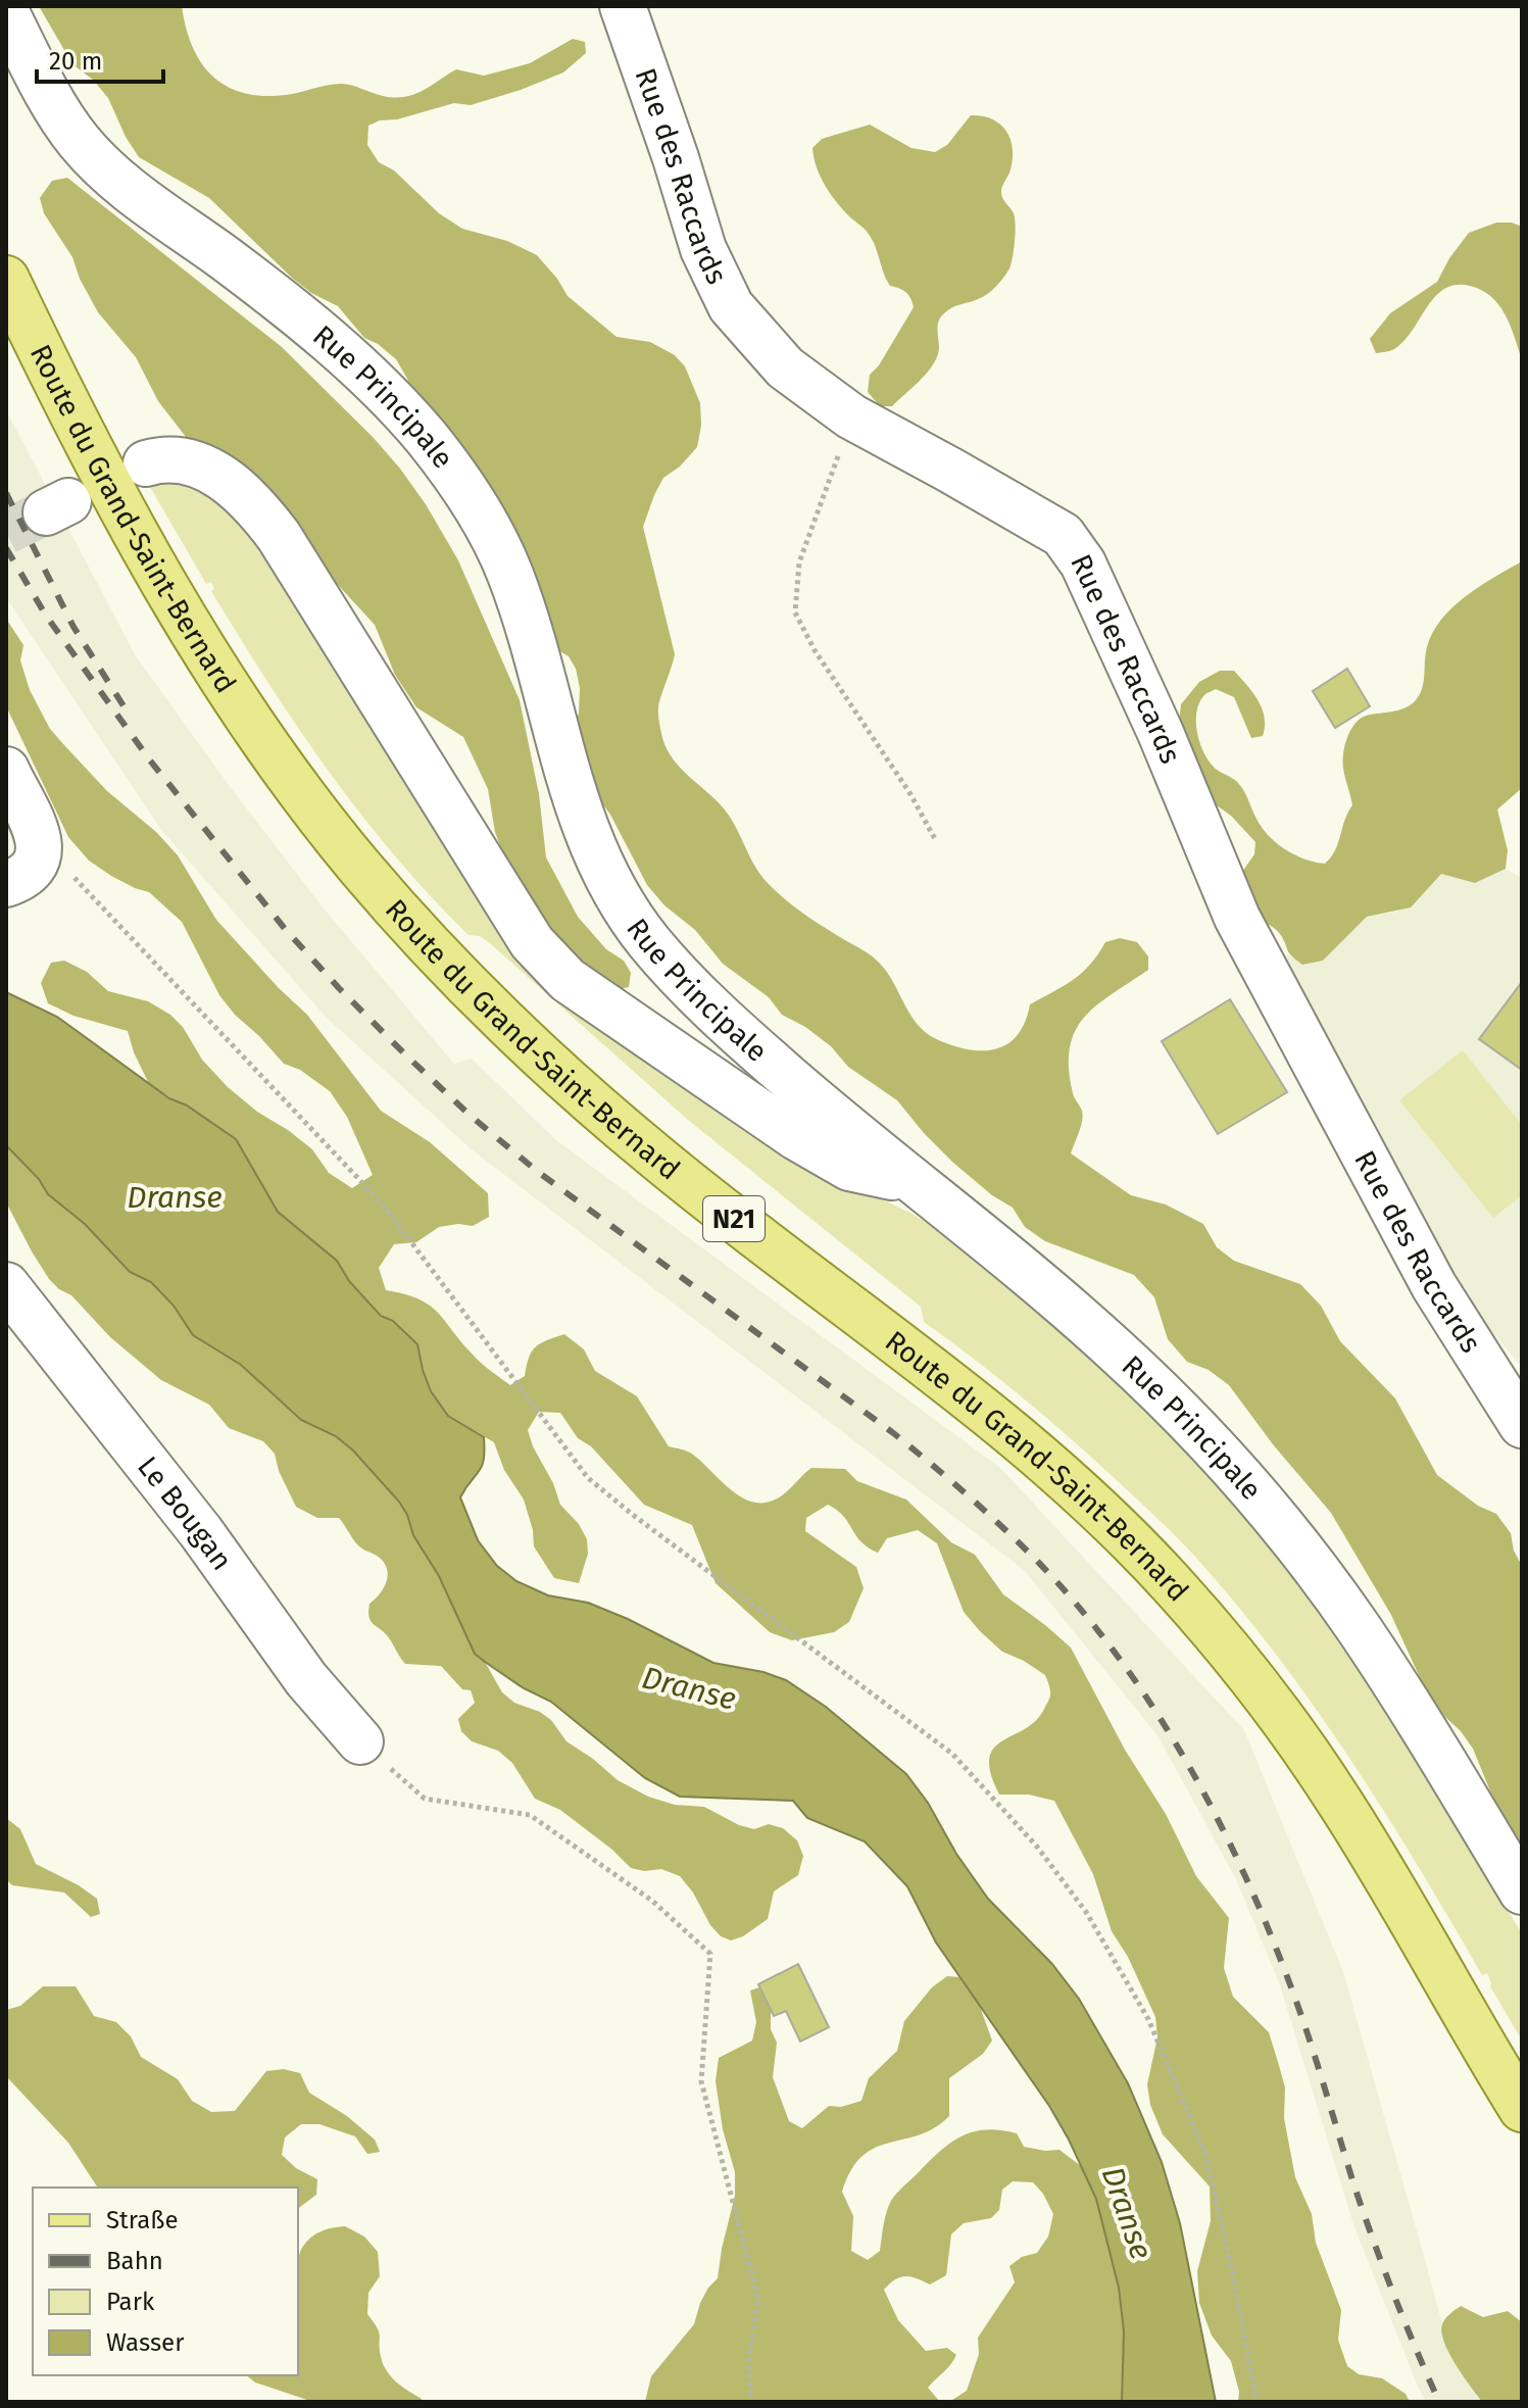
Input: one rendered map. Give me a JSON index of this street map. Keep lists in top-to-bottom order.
{
  "streets": {
    "main road": ["Route du Grand-Saint-Bernard", "N21"],
    "street": ["Rue des Raccards", "Rue Principale", "Le Bougan"]
  },
  "water": ["Dranse"],
  "legend": [
    "Straße",
    "Bahn",
    "Park",
    "Wasser"
  ],
  "scale_bar": "20 m"
}
